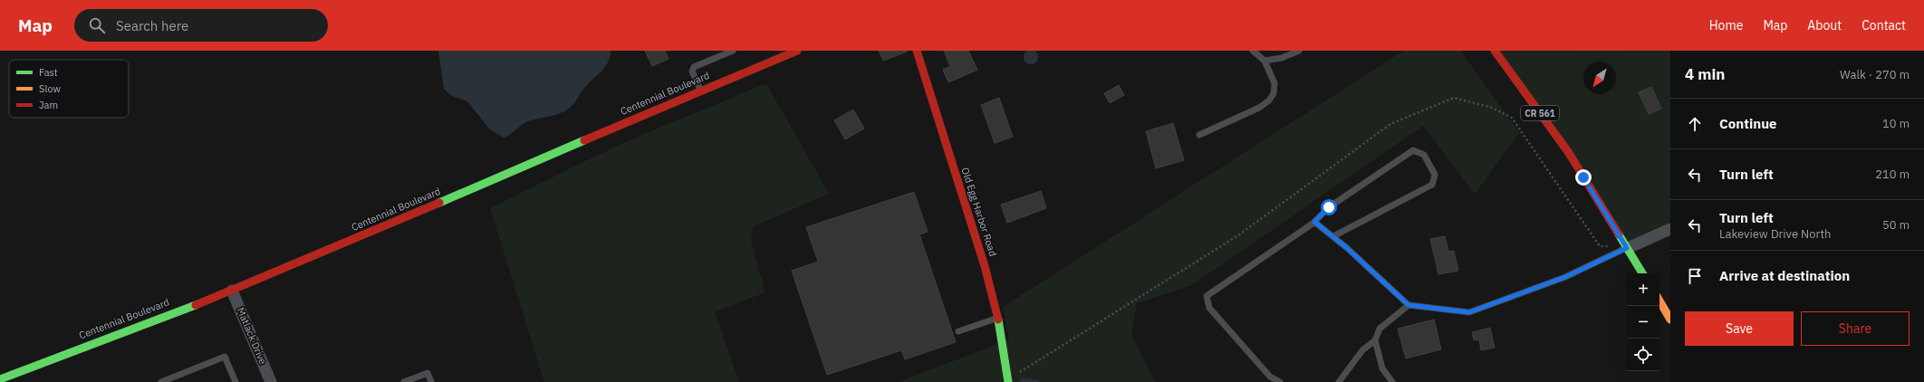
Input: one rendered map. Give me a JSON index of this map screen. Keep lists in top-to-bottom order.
{
  "streets": {
    "main road": ["Centennial Boulevard", "CR 561", "Old Egg Harbor Road"],
    "street": ["Matlack Drive"]
  },
  "crossings": [
    ["Centennial Boulevard", "Matlack Drive"]
  ],
  "legend": ["Fast", "Slow", "Jam"],
  "north": "bottom left",
  "page": {
    "header": "Map",
    "search": "Search here",
    "nav": [
      "Home",
      "Map",
      "About",
      "Contact"
    ],
    "heading": ["4 min", "Walk · 270 m"],
    "list": [
      ["Continue", "10 m"],
      ["Turn left", "210 m"],
      ["Turn left", "Lakeview Drive North", "50 m"],
      "Arrive at destination"
    ],
    "map_buttons": ["+", "−"],
    "buttons": ["Save", "Share"]
  }
}
